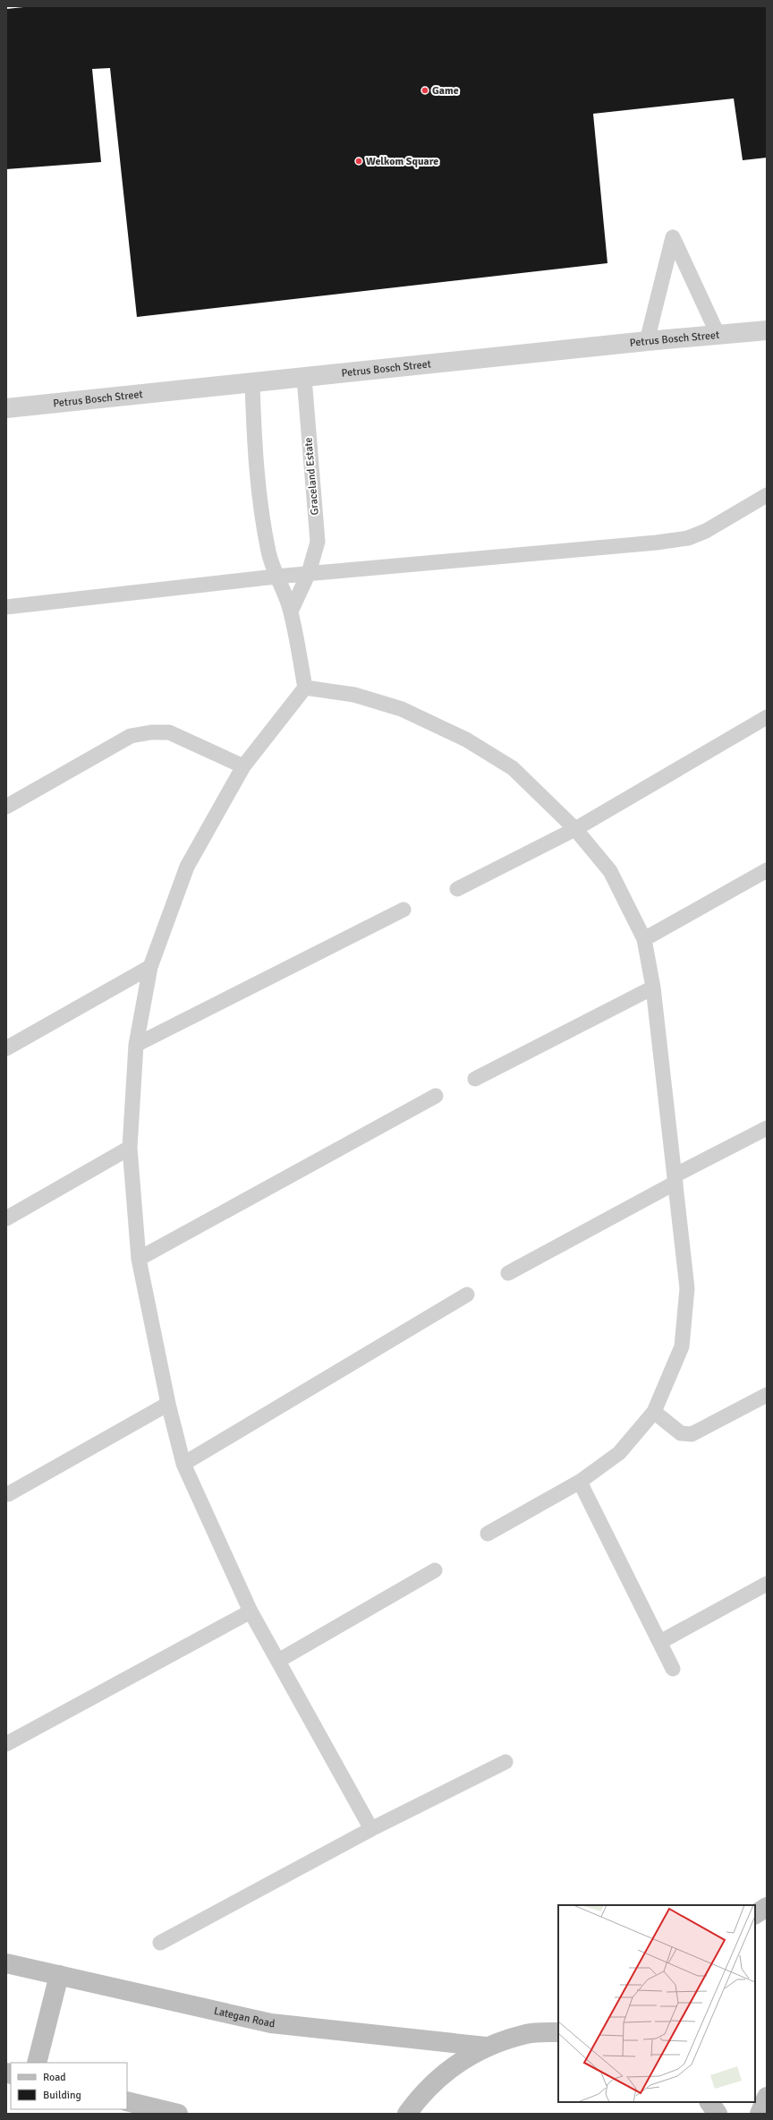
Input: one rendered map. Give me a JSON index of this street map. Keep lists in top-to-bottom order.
{
  "streets": {
    "street": ["Petrus Bosch Street", "Lategan Road"],
    "lane": ["Graceland Estate"]
  },
  "crossings": [
    ["Petrus Bosch Street", "Graceland Estate"]
  ],
  "places": ["Game", "Welkom Square"],
  "legend": ["Road", "Building"]
}
